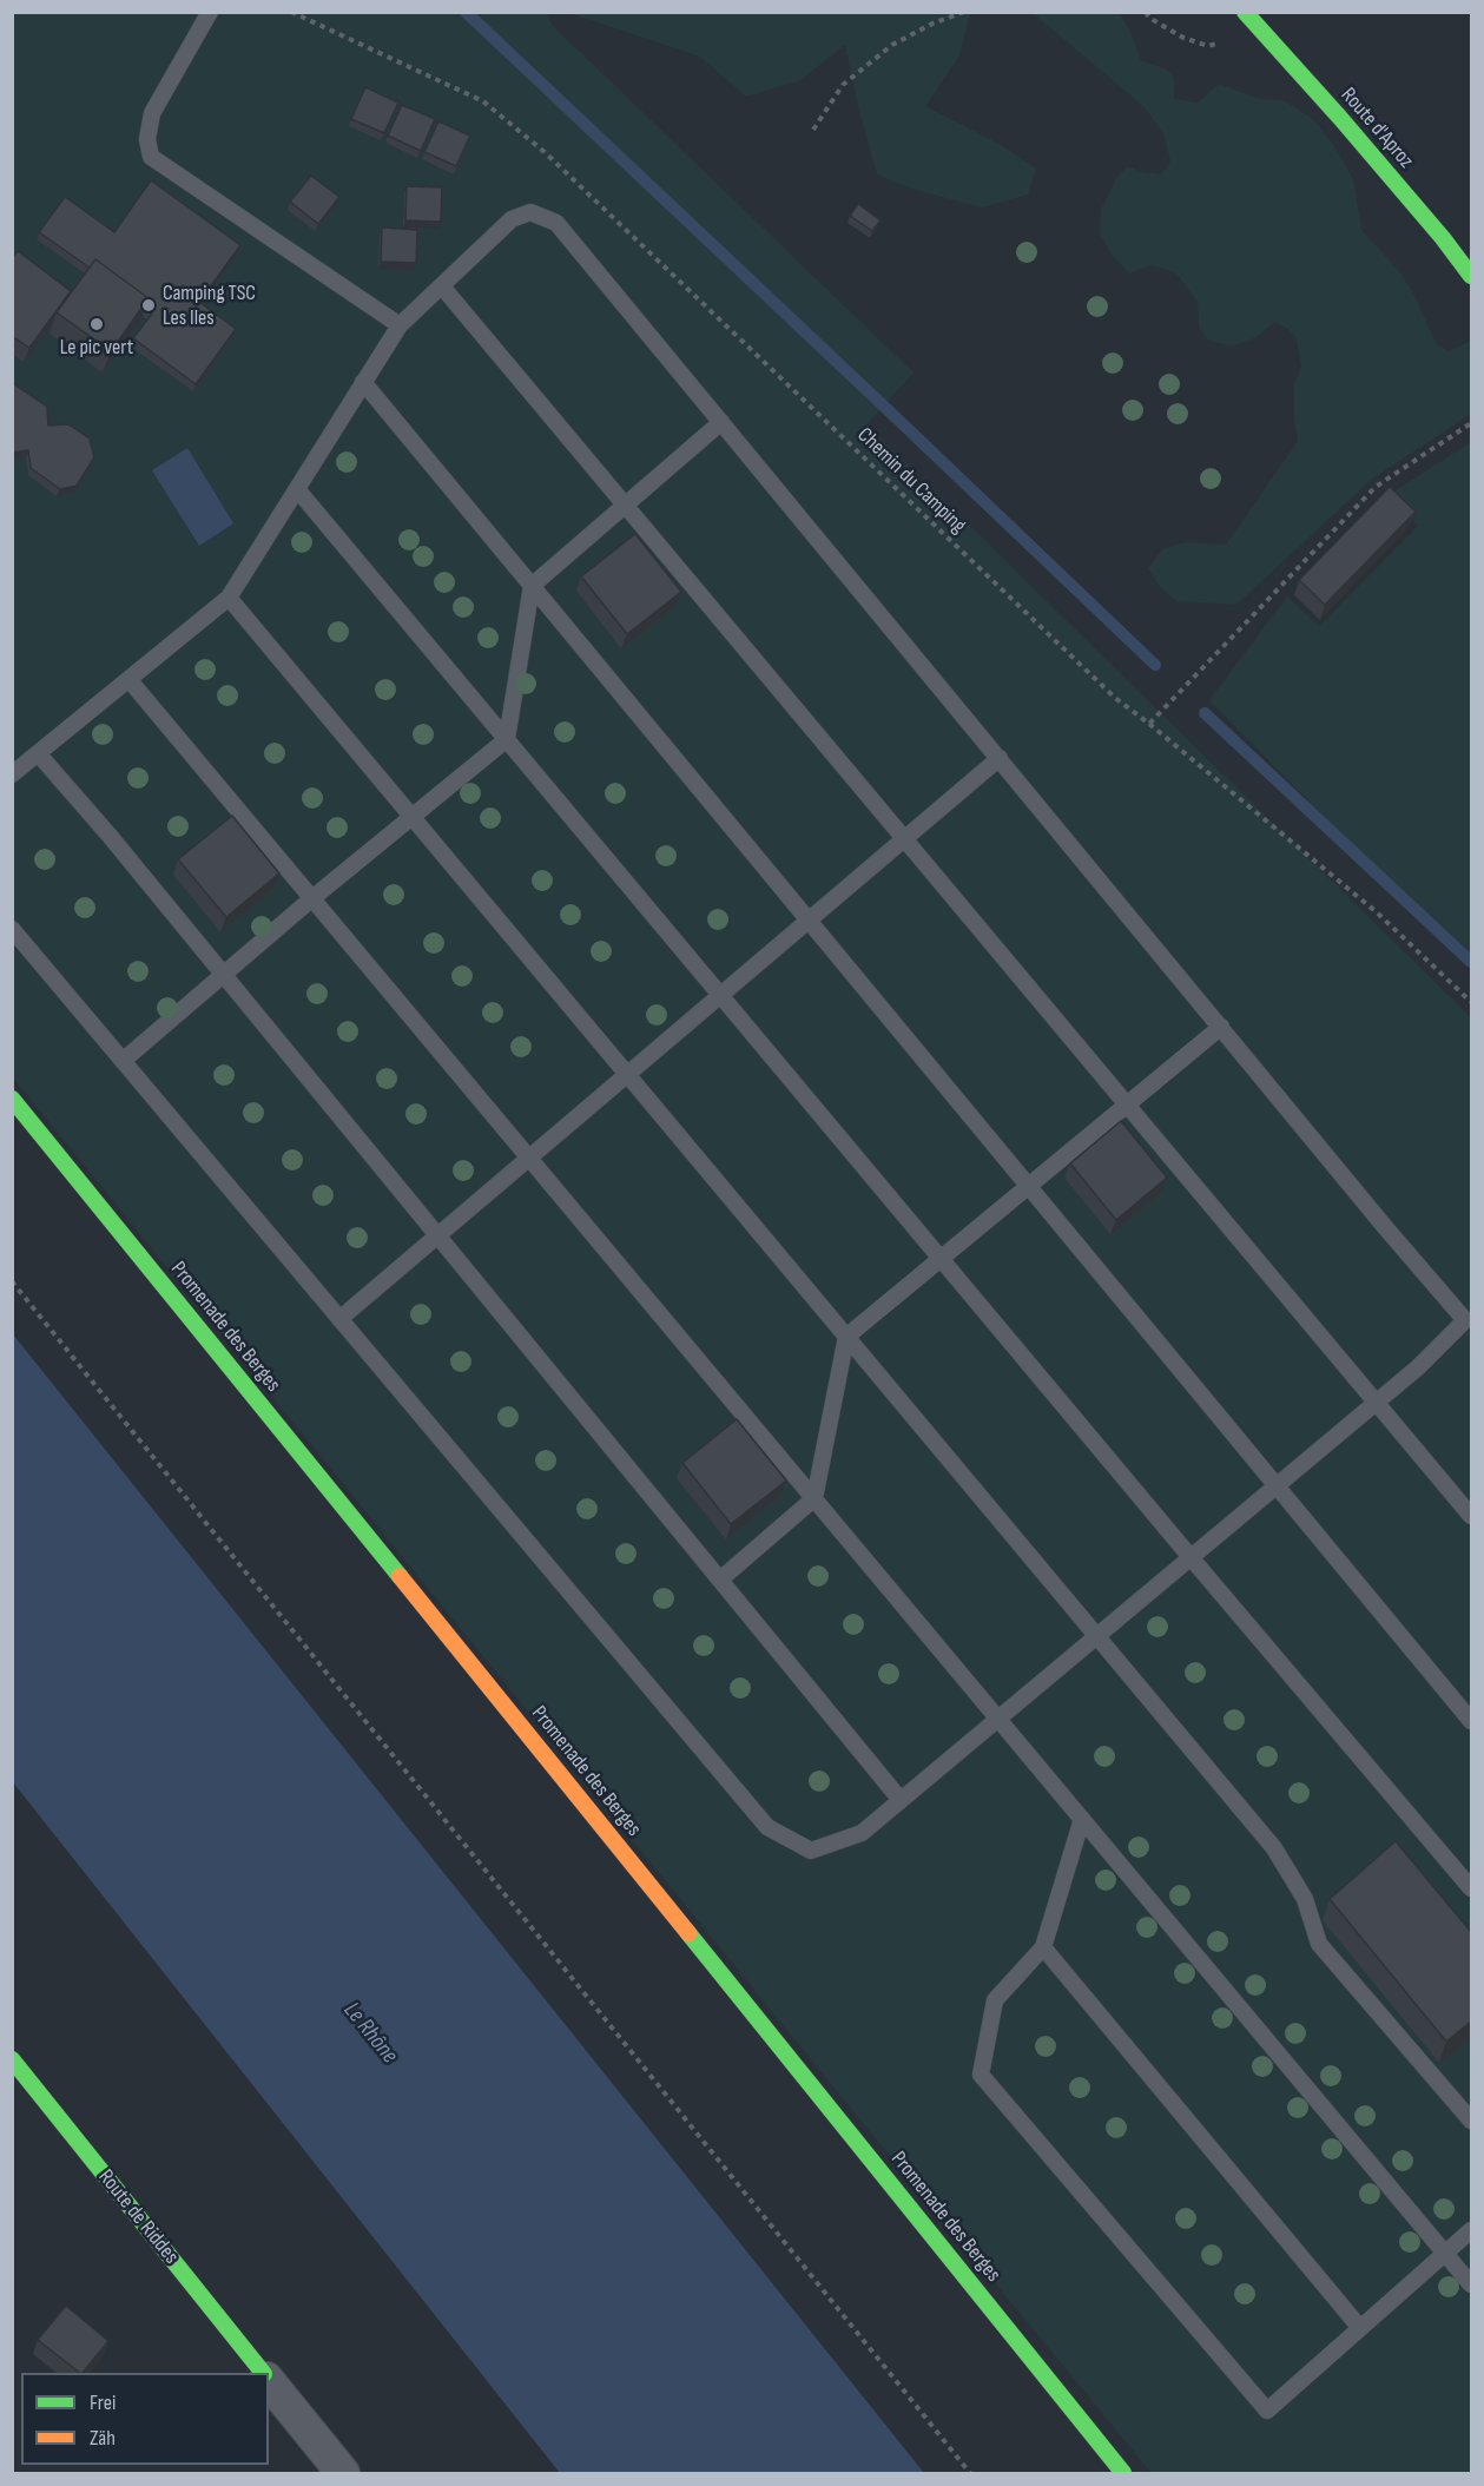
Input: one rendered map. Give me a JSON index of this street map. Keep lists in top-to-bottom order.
{
  "streets": {
    "street": ["Route d'Aproz", "Promenade des Berges", "Route de Riddes"],
    "path": ["Chemin du Camping"]
  },
  "water": ["Le Rhône"],
  "places": ["Camping TSC Les Iles", "Le pic vert"],
  "legend": ["Frei", "Zäh"]
}
